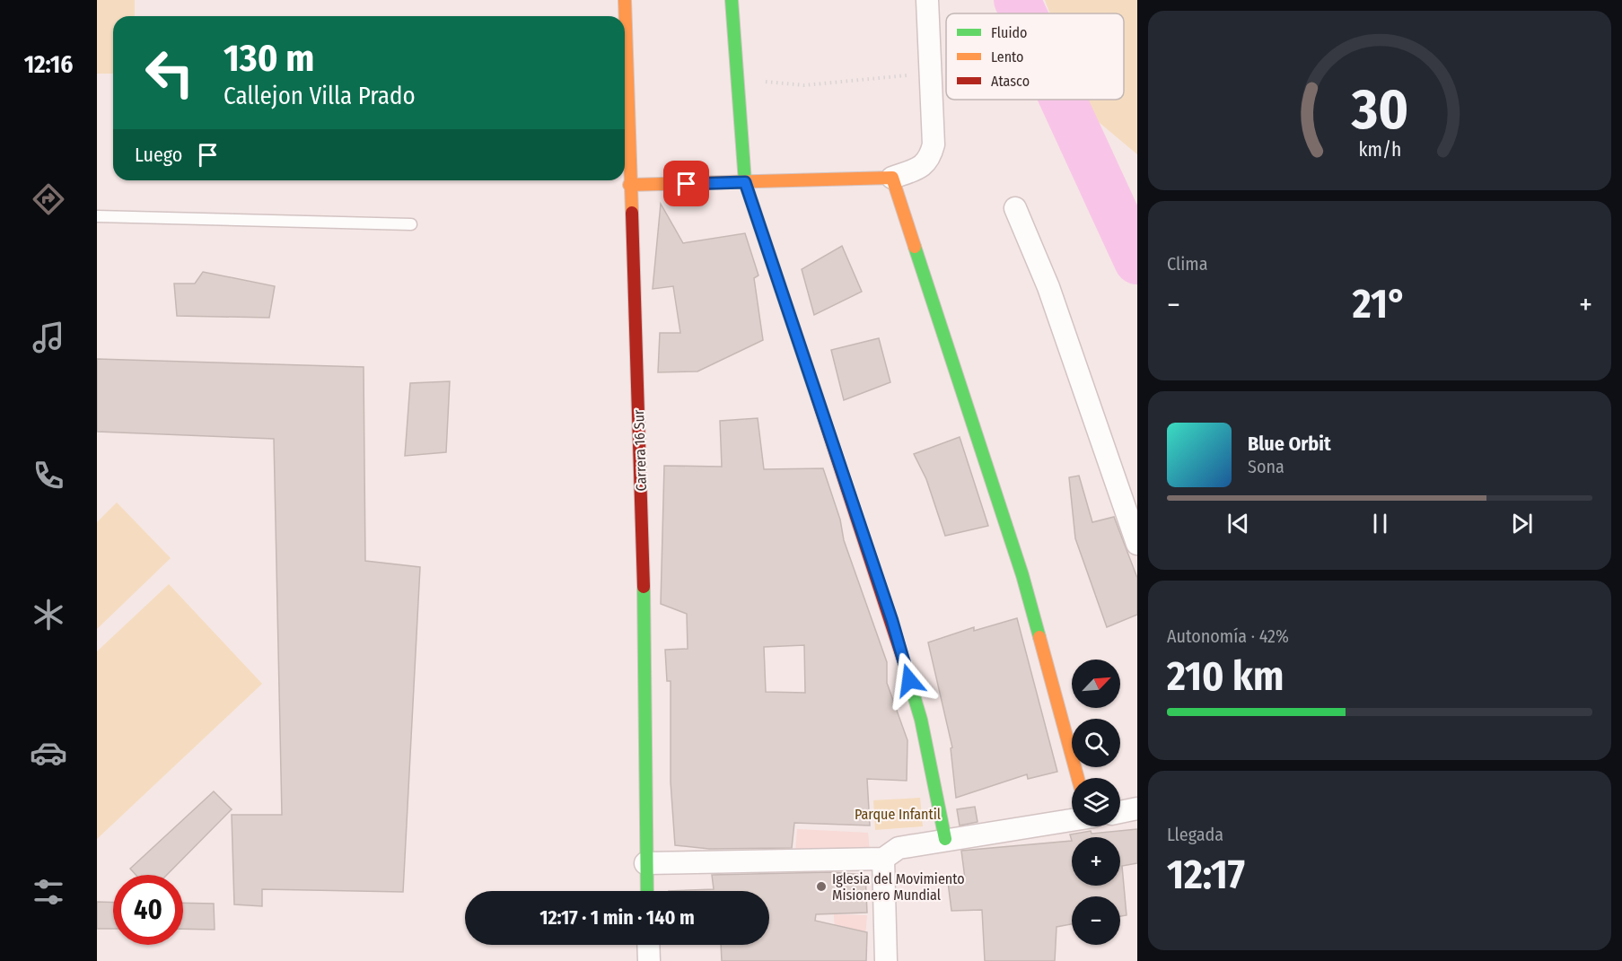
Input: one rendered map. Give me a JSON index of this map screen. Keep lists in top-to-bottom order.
{
  "streets": {
    "street": ["Carrera 16 Sur"]
  },
  "parks": ["Parque Infantil"],
  "places": ["Iglesia del Movimiento Misionero Mundial"],
  "legend": ["Fluido", "Lento", "Atasco"],
  "north": "top right",
  "page": {
    "tabs": "12:16",
    "turn": ["130 m", "Callejon Villa Prado"],
    "then": "Luego",
    "tile": [
      "Clima",
      ["Autonomía · 42%", "210 km"],
      ["Llegada", "12:17"]
    ],
    "heat": ["−", "21°", "+"],
    "song": ["Blue Orbit", "Sona"],
    "map_buttons": ["+", "−"],
    "limit": "40",
    "trip": "12:17 · 1 min · 140 m",
    "gauge": ["30", "km/h"]
  }
}
